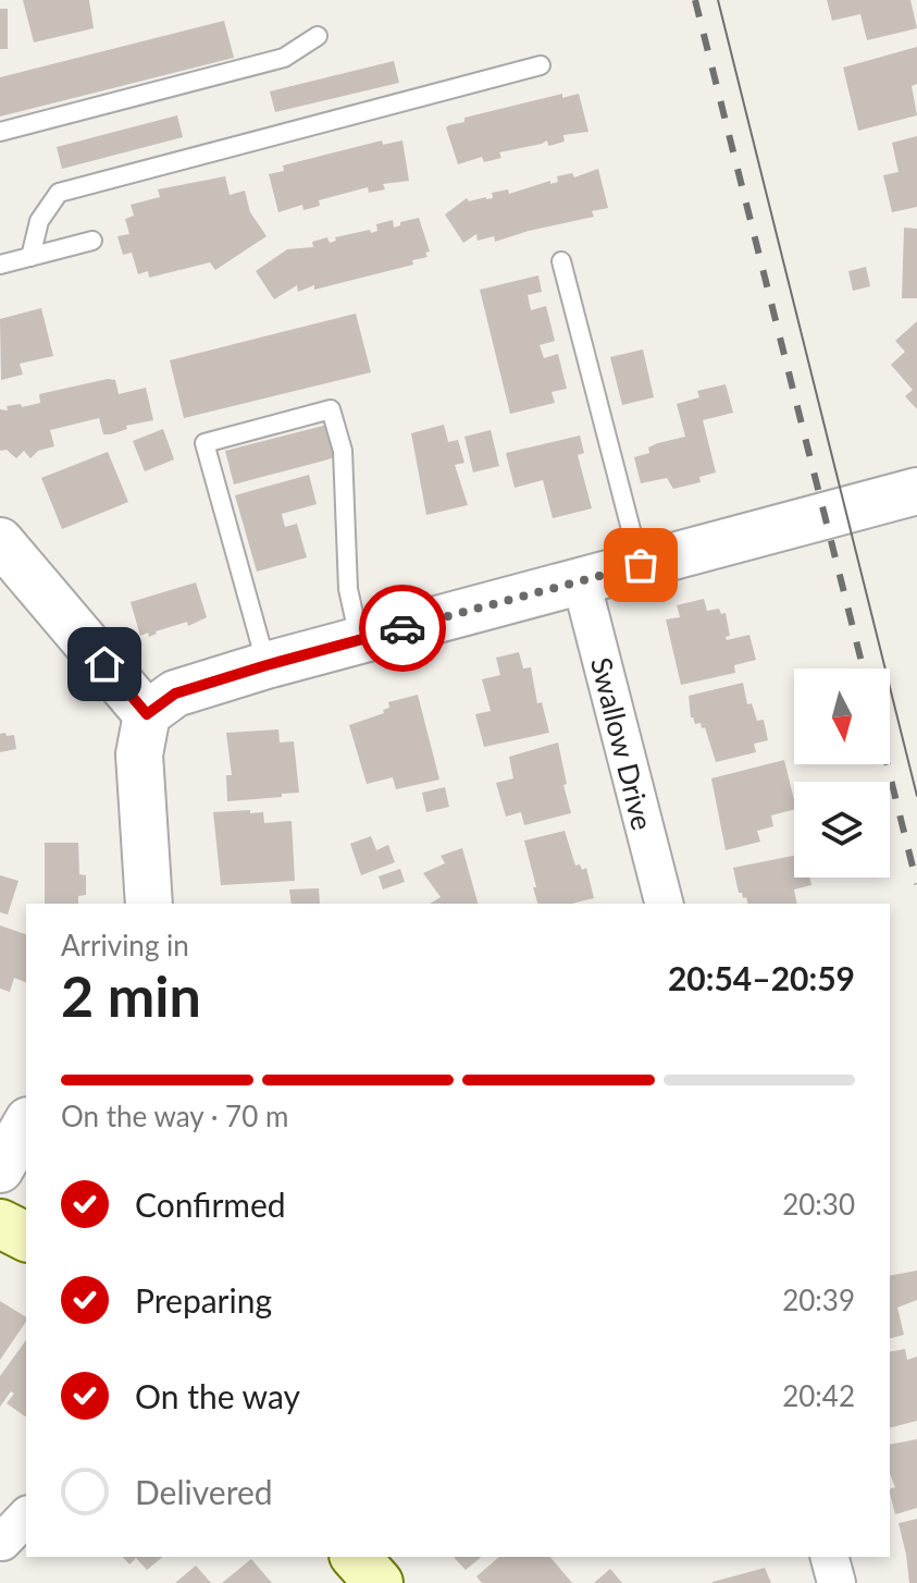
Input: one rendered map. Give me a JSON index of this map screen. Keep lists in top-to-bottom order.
{
  "streets": {
    "street": ["Swallow Drive"]
  },
  "north": "bottom",
  "page": {
    "heading": ["2 min", "Arriving in", "20:54–20:59"],
    "bar": "On the way · 70 m",
    "list": [
      ["Confirmed", "20:30"],
      ["Preparing", "20:39"],
      ["On the way", "20:42"],
      "Delivered"
    ]
  }
}
